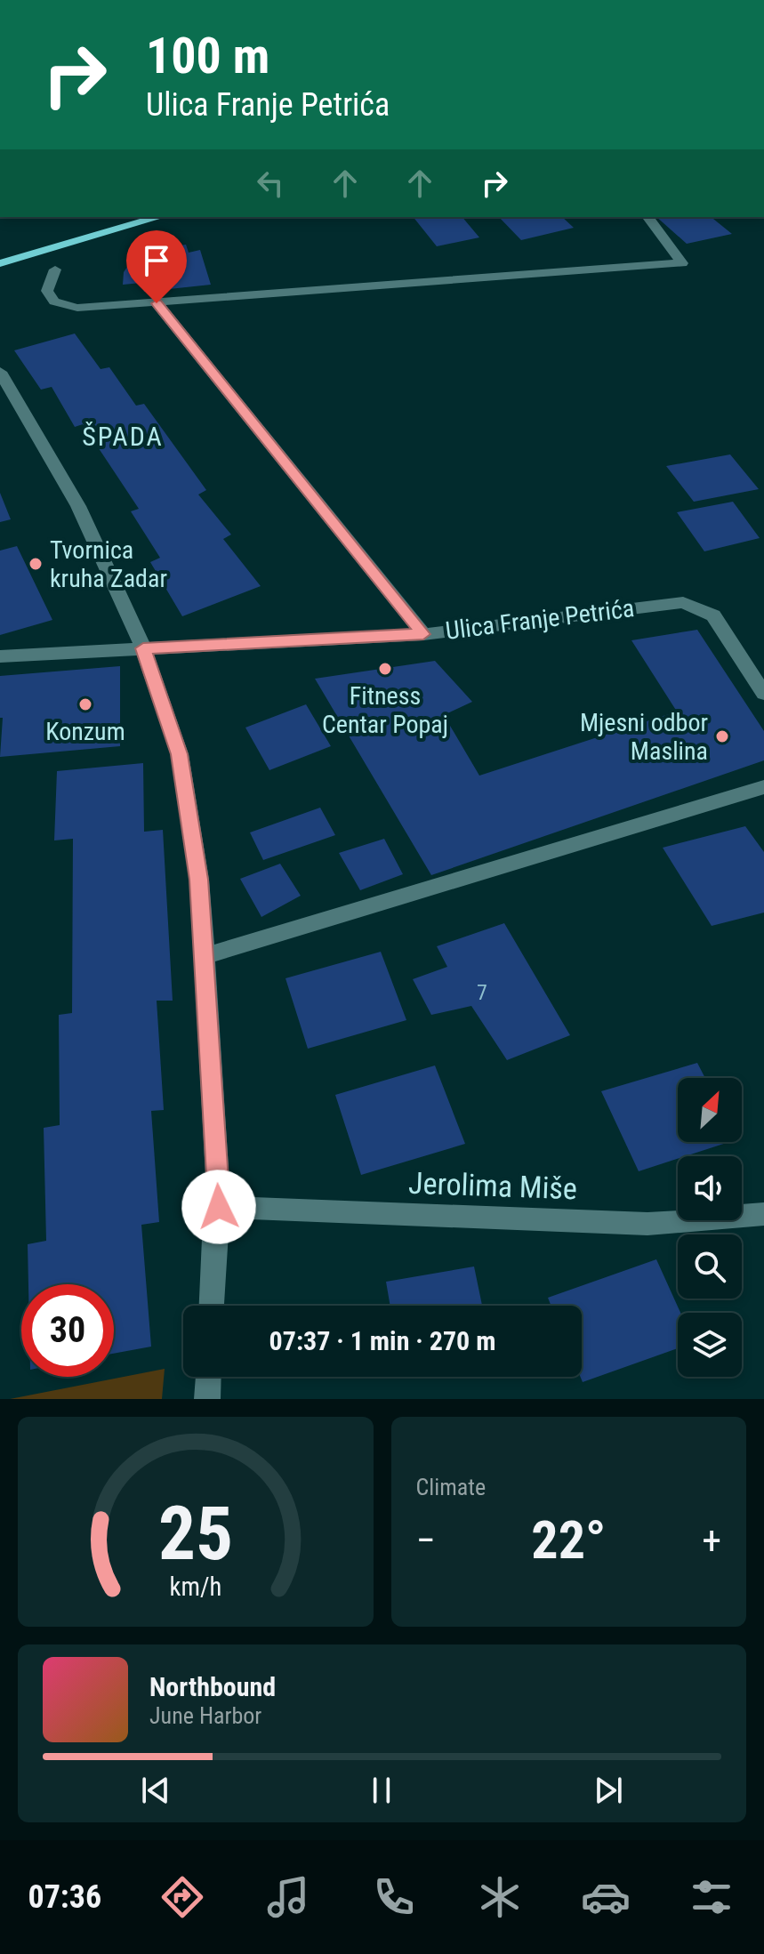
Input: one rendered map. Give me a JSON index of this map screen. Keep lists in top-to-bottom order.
{
  "streets": {
    "street": ["Ulica Franje Petrića", "Jerolima Miše"]
  },
  "districts": ["ŠPADA"],
  "places": [
    "Tvornica kruha Zadar",
    "Fitness Centar Popaj",
    "Konzum",
    "Mjesni odbor Maslina"
  ],
  "house_numbers": ["7"],
  "north": "top right",
  "page": {
    "turn": ["100 m", "Ulica Franje Petrića"],
    "limit": "30",
    "trip": "07:37 · 1 min · 270 m",
    "tile": "Climate",
    "heat": ["−", "22°", "+"],
    "song": ["Northbound", "June Harbor"],
    "tabs": "07:36",
    "gauge": ["25", "km/h"]
  }
}
